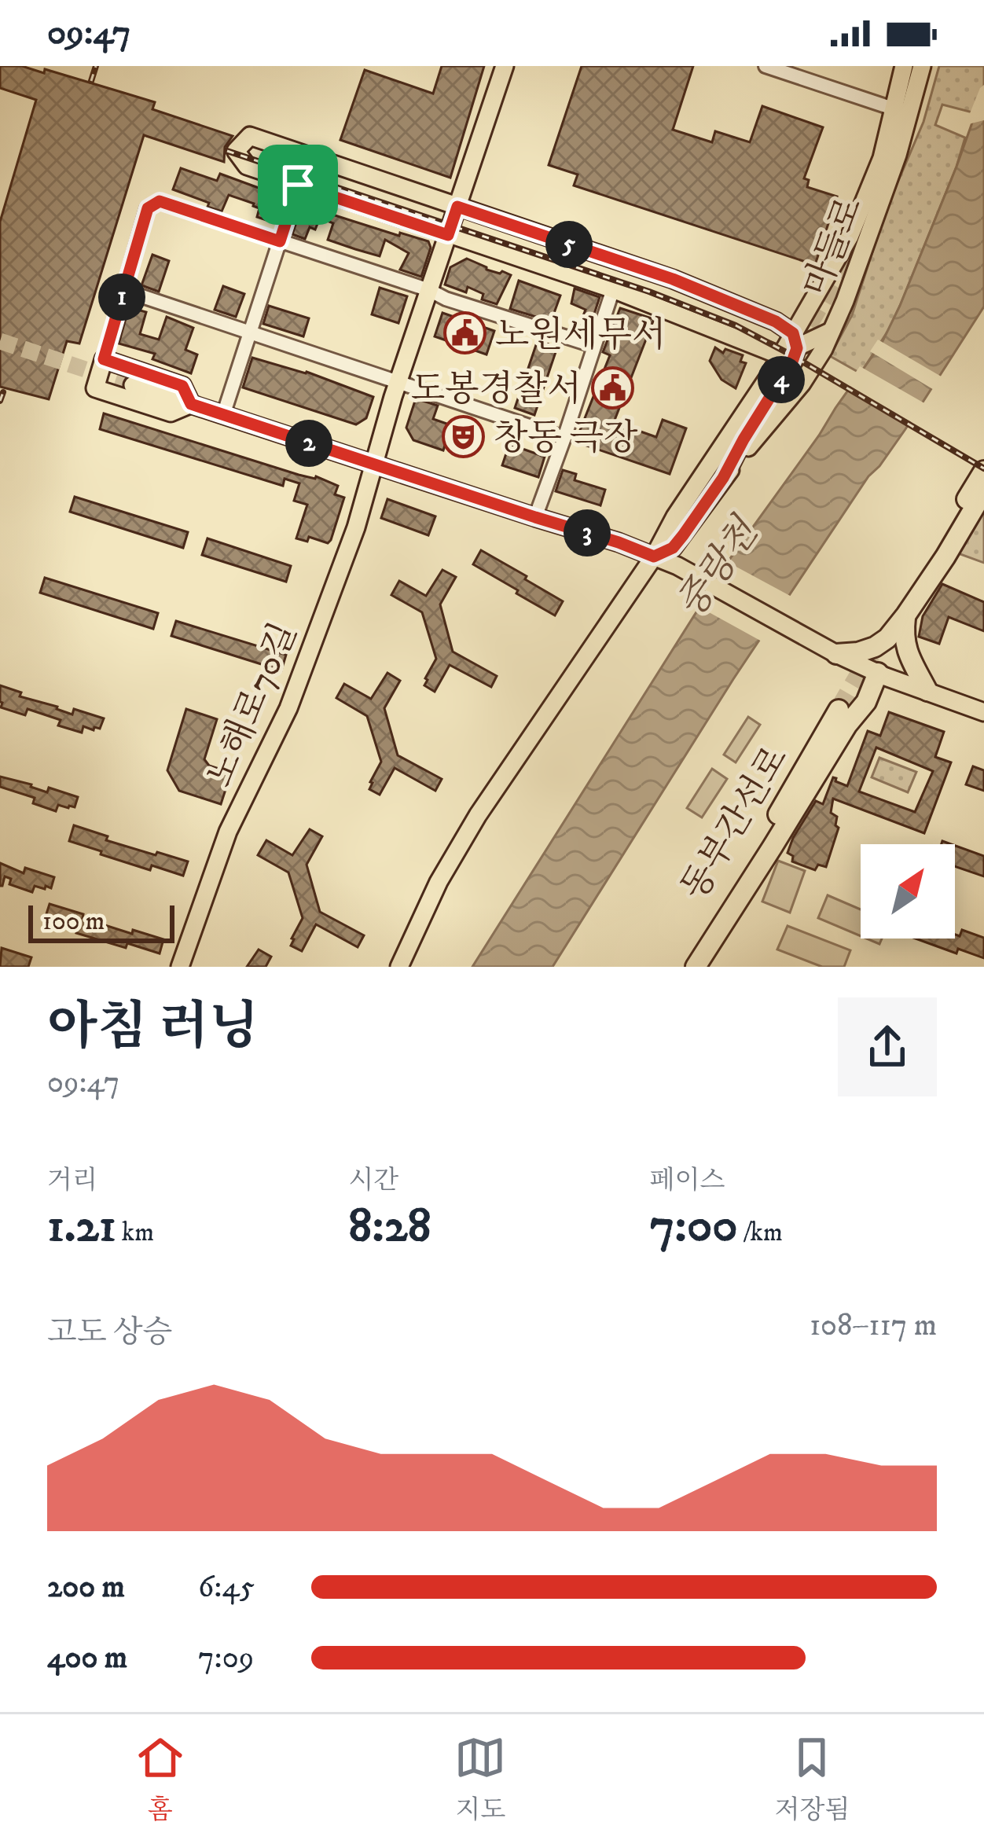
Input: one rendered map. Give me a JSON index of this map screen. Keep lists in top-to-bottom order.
{
  "streets": {
    "highway": ["동부간선로"],
    "main road": ["마들로", "노해로70길"]
  },
  "water": ["중랑천"],
  "places": {
    "public building": ["노원세무서", "도봉경찰서"],
    "theatre": ["창동 극장"]
  },
  "scale_bar": "100 m",
  "north": "top right",
  "page": {
    "status": "09:47",
    "pins": [
      "5",
      "1",
      "4",
      "2",
      "3"
    ],
    "scale": "100 m",
    "heading": ["아침 러닝", "09:47"],
    "stats": [
      ["거리", "1.21 km"],
      ["시간", "8:28"],
      ["페이스", "7:00 /km"]
    ],
    "chart": ["고도 상승", "108–117 m"],
    "list": [
      {
        "name": "200 m",
        "note": "6:45"
      },
      {
        "name": "400 m",
        "note": "7:09"
      }
    ],
    "tabs": ["홈", "지도", "저장됨"]
  }
}
